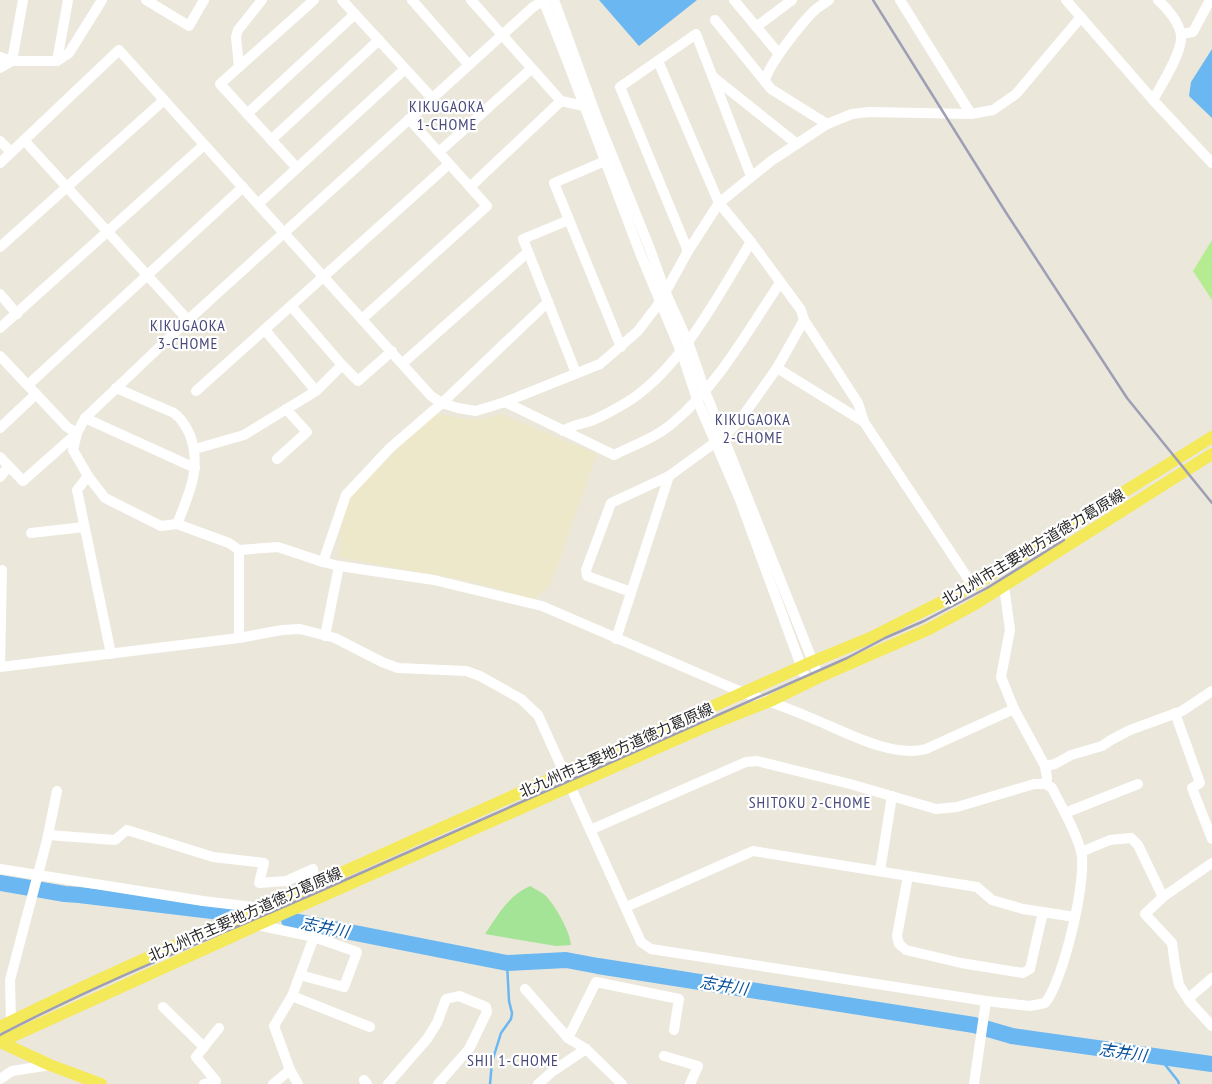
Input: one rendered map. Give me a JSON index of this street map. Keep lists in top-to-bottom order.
{
  "streets": {
    "main road": ["北九州市主要地方道徳力葛原線"]
  },
  "districts": [
    "KIKUGAOKA 1-CHOME",
    "KIKUGAOKA 3-CHOME",
    "KIKUGAOKA 2-CHOME",
    "SHITOKU 2-CHOME",
    "SHII 1-CHOME"
  ],
  "water": ["志井川"]
}
